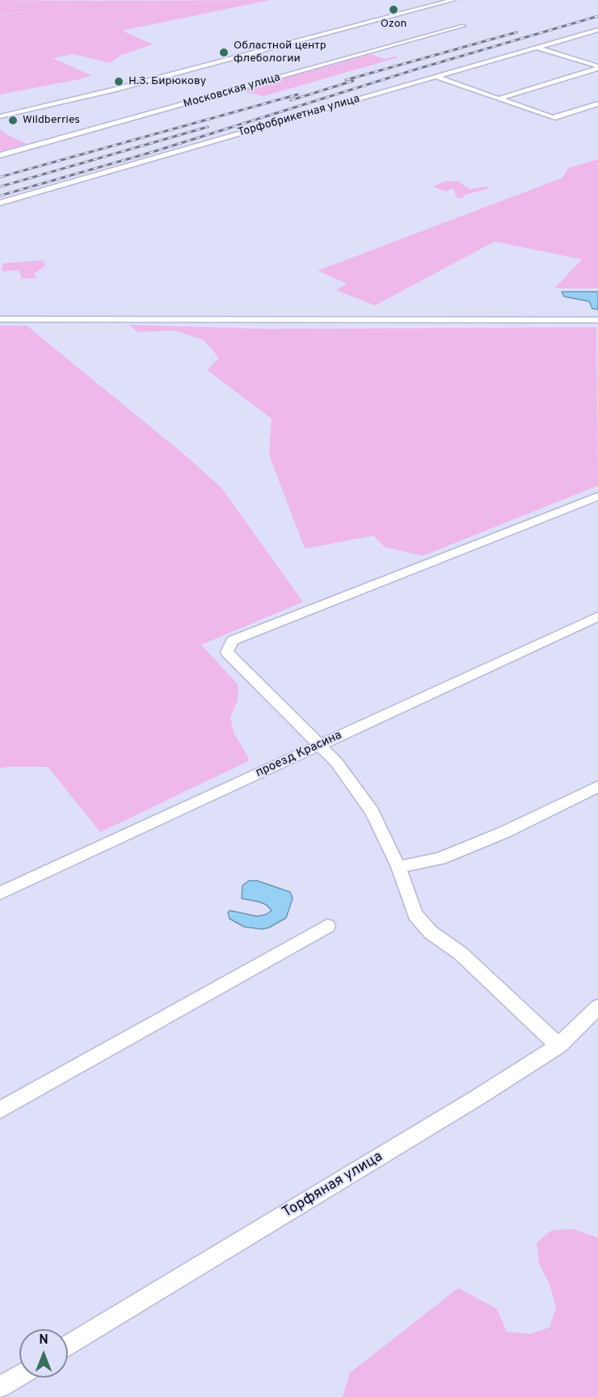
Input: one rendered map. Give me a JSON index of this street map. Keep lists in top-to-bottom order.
{
  "streets": {
    "street": [
      "Московская улица",
      "Торфобрикетная улица",
      "проезд Красина",
      "Торфяная улица"
    ]
  },
  "places": [
    "Ozon",
    "Областной центр флебологии",
    "Н.З. Бирюкову",
    "Wildberries"
  ],
  "north": "top"
}
